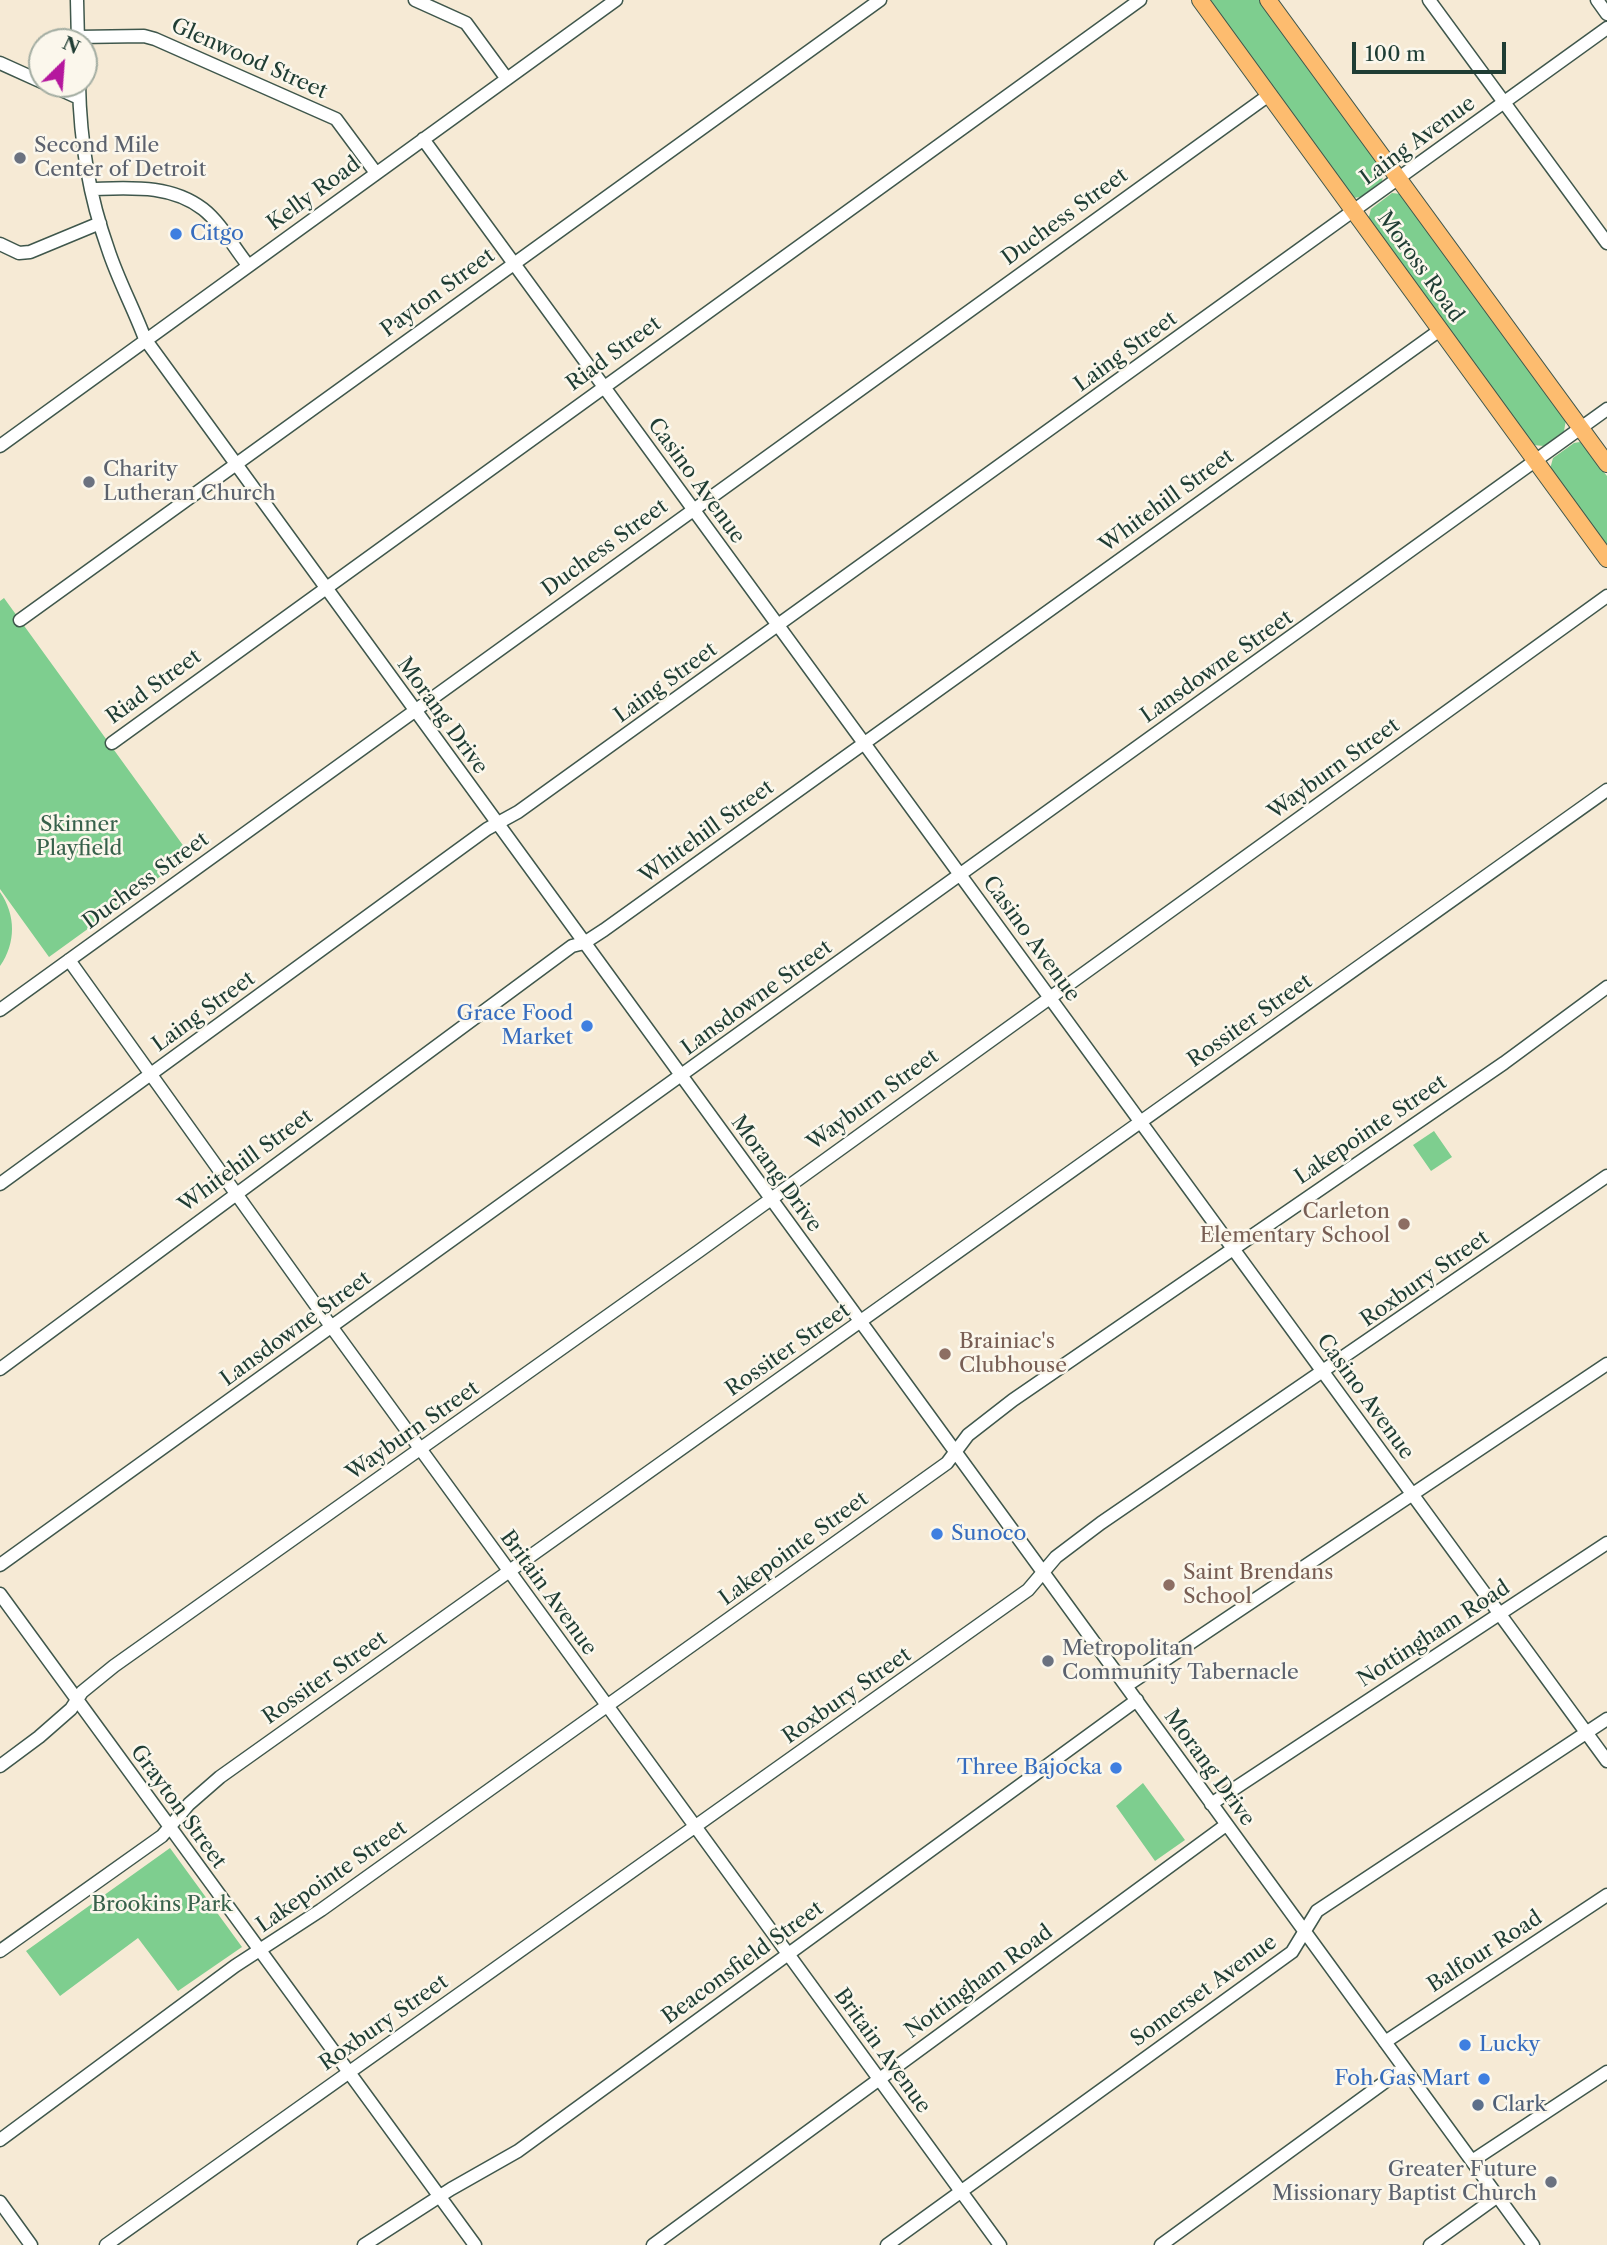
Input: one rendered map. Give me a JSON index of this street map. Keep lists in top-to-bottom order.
{
  "streets": {
    "main road": ["Moross Road"],
    "street": [
      "Glenwood Street",
      "Laing Avenue",
      "Kelly Road",
      "Duchess Street",
      "Payton Street",
      "Laing Street",
      "Riad Street",
      "Casino Avenue",
      "Whitehill Street",
      "Lansdowne Street",
      "Morang Drive",
      "Wayburn Street",
      "Rossiter Street",
      "Lakepointe Street",
      "Roxbury Street",
      "Britain Avenue",
      "Nottingham Road",
      "Grayton Street",
      "Balfour Road",
      "Beaconsfield Street",
      "Somerset Avenue"
    ]
  },
  "crossings": [
    ["Glenwood Street", "Kelly Road"],
    ["Laing Avenue", "Moross Road"],
    ["Laing Avenue", "Laing Street"],
    ["Kelly Road", "Casino Avenue"],
    ["Kelly Road", "Morang Drive"],
    ["Duchess Street", "Moross Road"],
    ["Duchess Street", "Casino Avenue"],
    ["Duchess Street", "Morang Drive"],
    ["Duchess Street", "Britain Avenue"],
    ["Moross Road", "Laing Street"],
    ["Moross Road", "Whitehill Street"],
    ["Moross Road", "Lansdowne Street"],
    ["Payton Street", "Casino Avenue"],
    ["Payton Street", "Morang Drive"],
    ["Laing Street", "Casino Avenue"],
    ["Laing Street", "Morang Drive"],
    ["Laing Street", "Britain Avenue"],
    ["Riad Street", "Casino Avenue"],
    ["Riad Street", "Morang Drive"],
    ["Casino Avenue", "Whitehill Street"],
    ["Casino Avenue", "Lansdowne Street"],
    ["Casino Avenue", "Wayburn Street"],
    ["Casino Avenue", "Rossiter Street"],
    ["Casino Avenue", "Lakepointe Street"],
    ["Casino Avenue", "Roxbury Street"],
    ["Casino Avenue", "Nottingham Road"],
    ["Casino Avenue", "Somerset Avenue"],
    ["Whitehill Street", "Morang Drive"],
    ["Whitehill Street", "Britain Avenue"],
    ["Lansdowne Street", "Morang Drive"],
    ["Lansdowne Street", "Britain Avenue"],
    ["Morang Drive", "Wayburn Street"],
    ["Morang Drive", "Rossiter Street"],
    ["Morang Drive", "Lakepointe Street"],
    ["Morang Drive", "Roxbury Street"],
    ["Morang Drive", "Nottingham Road"],
    ["Morang Drive", "Balfour Road"],
    ["Morang Drive", "Beaconsfield Street"],
    ["Morang Drive", "Somerset Avenue"],
    ["Wayburn Street", "Britain Avenue"],
    ["Wayburn Street", "Grayton Street"],
    ["Rossiter Street", "Britain Avenue"],
    ["Rossiter Street", "Grayton Street"],
    ["Lakepointe Street", "Britain Avenue"],
    ["Lakepointe Street", "Grayton Street"],
    ["Roxbury Street", "Britain Avenue"],
    ["Roxbury Street", "Grayton Street"],
    ["Britain Avenue", "Nottingham Road"],
    ["Britain Avenue", "Beaconsfield Street"],
    ["Britain Avenue", "Somerset Avenue"],
    ["Grayton Street", "Beaconsfield Street"]
  ],
  "parks": ["Skinner Playfield", "Brookins Park"],
  "places": [
    "Second Mile Center of Detroit",
    "Citgo",
    "Charity Lutheran Church",
    "Grace Food Market",
    "Carleton Elementary School",
    "Brainiac's Clubhouse",
    "Sunoco",
    "Saint Brendans School",
    "Metropolitan Community Tabernacle",
    "Three Bajocka",
    "Lucky",
    "Foh Gas Mart",
    "Clark",
    "Greater Future Missionary Baptist Church"
  ],
  "scale_bar": "100 m",
  "north": "top right"
}
